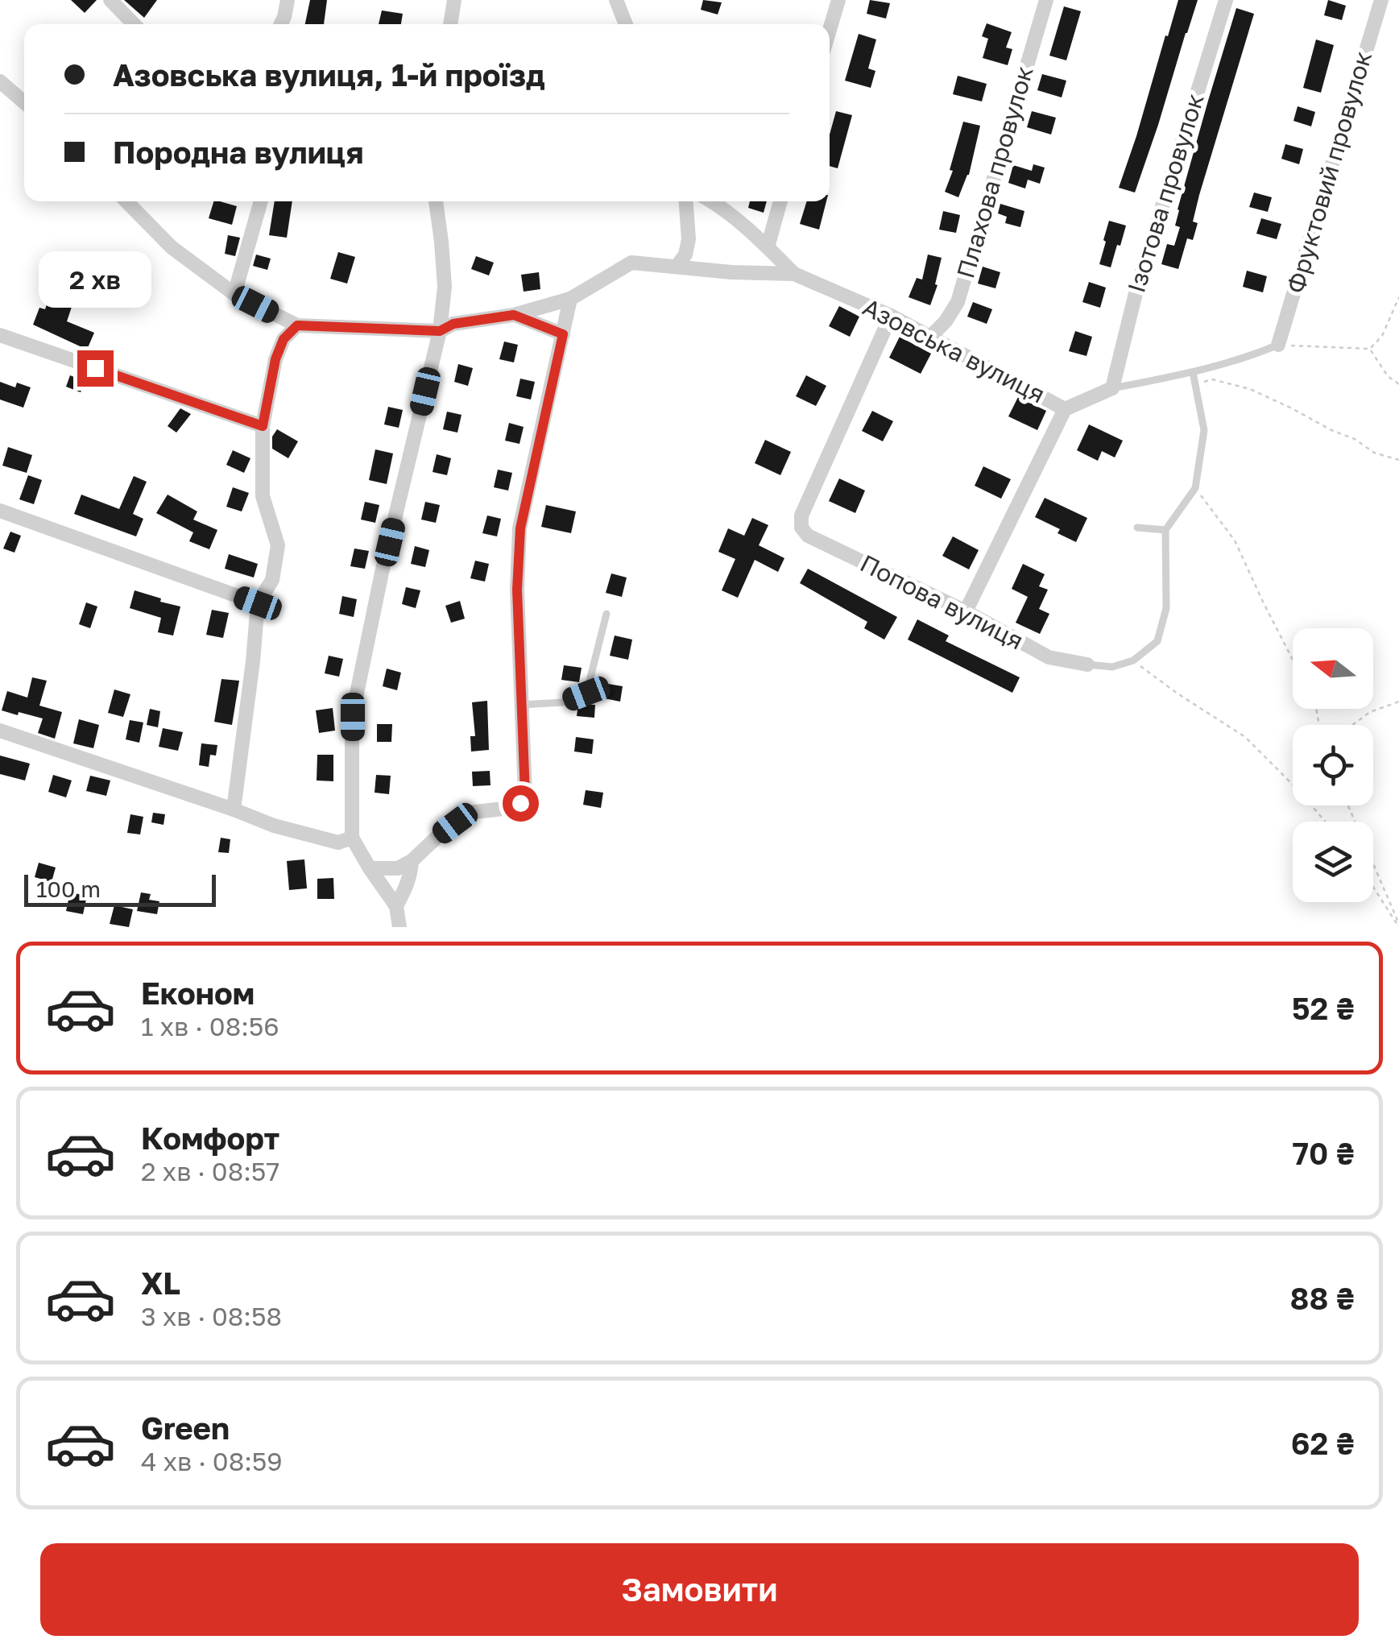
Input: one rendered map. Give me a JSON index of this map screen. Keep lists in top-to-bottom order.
{
  "streets": {
    "street": [
      "Плахова провулок",
      "Фруктовий провулок",
      "Ізотова провулок",
      "Азовська вулиця",
      "Попова вулиця"
    ]
  },
  "crossings": [
    ["Плахова провулок", "Азовська вулиця"],
    ["Ізотова провулок", "Азовська вулиця"],
    ["Азовська вулиця", "Попова вулиця"]
  ],
  "scale_bar": "100 m",
  "north": "left",
  "page": {
    "banner": ["Азовська вулиця, 1-й проїзд", "Породна вулиця"],
    "bubble": "2 хв",
    "scale": "100 m",
    "list": [
      {
        "name": "Економ",
        "note": "1 хв · 08:56",
        "value": "52 ₴"
      },
      {
        "name": "Комфорт",
        "note": "2 хв · 08:57",
        "value": "70 ₴"
      },
      {
        "name": "XL",
        "note": "3 хв · 08:58",
        "value": "88 ₴"
      },
      {
        "name": "Green",
        "note": "4 хв · 08:59",
        "value": "62 ₴"
      }
    ],
    "buttons": "Замовити"
  }
}
